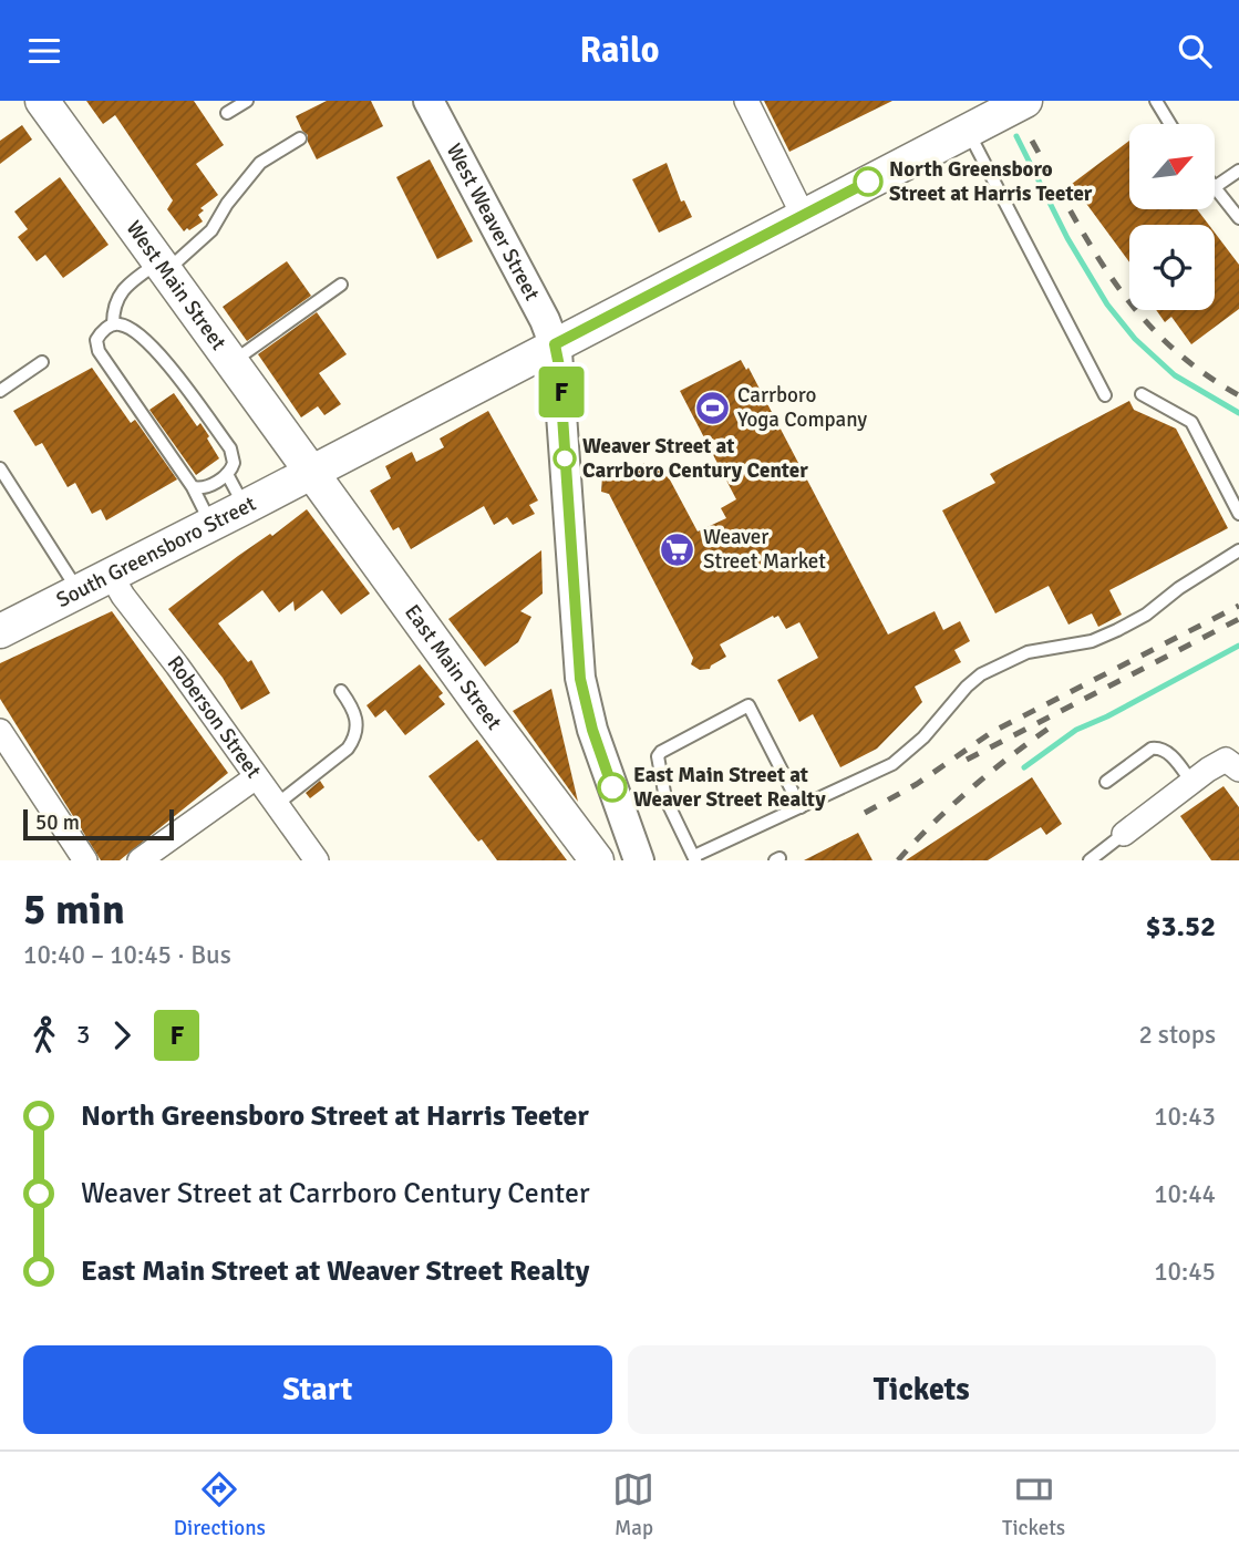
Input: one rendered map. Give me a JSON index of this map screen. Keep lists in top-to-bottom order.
{
  "streets": {
    "main road": ["West Main Street", "South Greensboro Street", "East Main Street"],
    "street": ["West Weaver Street", "Roberson Street"]
  },
  "crossings": [
    ["West Weaver Street", "South Greensboro Street"],
    ["West Main Street", "South Greensboro Street"],
    ["West Main Street", "East Main Street"],
    ["South Greensboro Street", "East Main Street"],
    ["South Greensboro Street", "Roberson Street"]
  ],
  "places": {
    "other": ["North Greensboro Street at Harris Teeter", "Weaver Street at Carrboro Century Center", "East Main Street at Weaver Street Realty"],
    "sports": ["Carrboro Yoga Company"],
    "supermarket": ["Weaver Street Market"]
  },
  "lines": ["bus line F"],
  "scale_bar": "50 m",
  "north": "top right",
  "page": {
    "header": "Railo",
    "on_map": "F",
    "scale": "50 m",
    "heading": ["5 min", "10:40 – 10:45 · Bus", "$3.52"],
    "legs": ["3", "F", "2 stops"],
    "list": [
      {
        "name": "North Greensboro Street at Harris Teeter",
        "value": "10:43"
      },
      {
        "name": "Weaver Street at Carrboro Century Center",
        "value": "10:44"
      },
      {
        "name": "East Main Street at Weaver Street Realty",
        "value": "10:45"
      }
    ],
    "buttons": ["Start", "Tickets"],
    "tabs": ["Directions", "Map", "Tickets"]
  }
}
